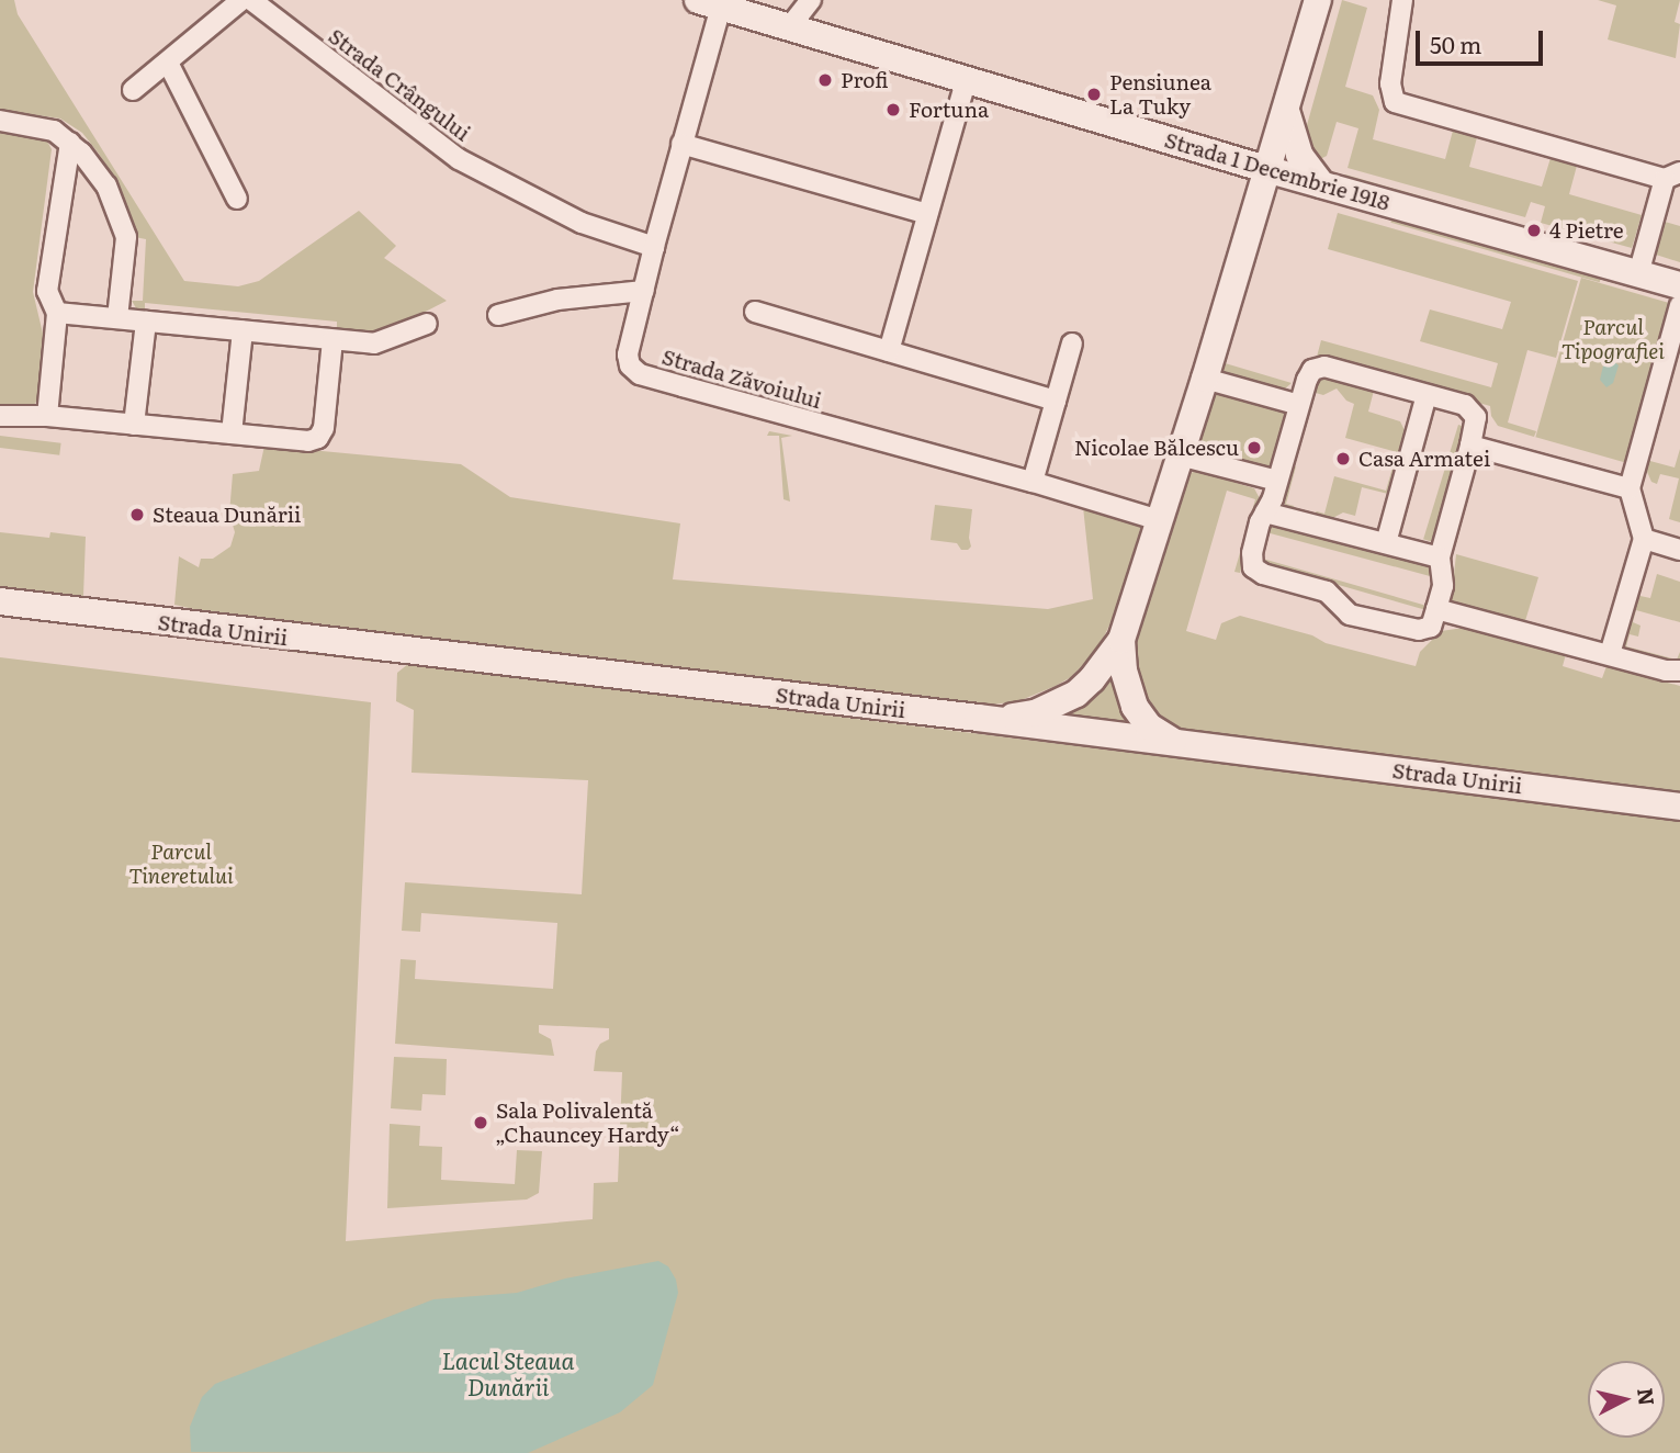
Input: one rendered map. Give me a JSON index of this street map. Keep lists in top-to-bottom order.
{
  "streets": {
    "main road": ["Strada 1 Decembrie 1918", "Strada Unirii"],
    "street": ["Strada Crângului", "Strada Zăvoiului"]
  },
  "crossings": [
    ["Strada Crângului", "Strada Zăvoiului"],
    ["Strada 1 Decembrie 1918", "Strada Zăvoiului"]
  ],
  "water": ["Lacul Steaua Dunării"],
  "parks": ["Parcul Tipografiei", "Parcul Tineretului"],
  "places": [
    "Profi",
    "Pensiunea La Tuky",
    "Fortuna",
    "4 Pietre",
    "Nicolae Bălcescu",
    "Casa Armatei",
    "Steaua Dunării",
    "Sala Polivalentă „Chauncey Hardy“"
  ],
  "scale_bar": "50 m",
  "north": "right"
}
